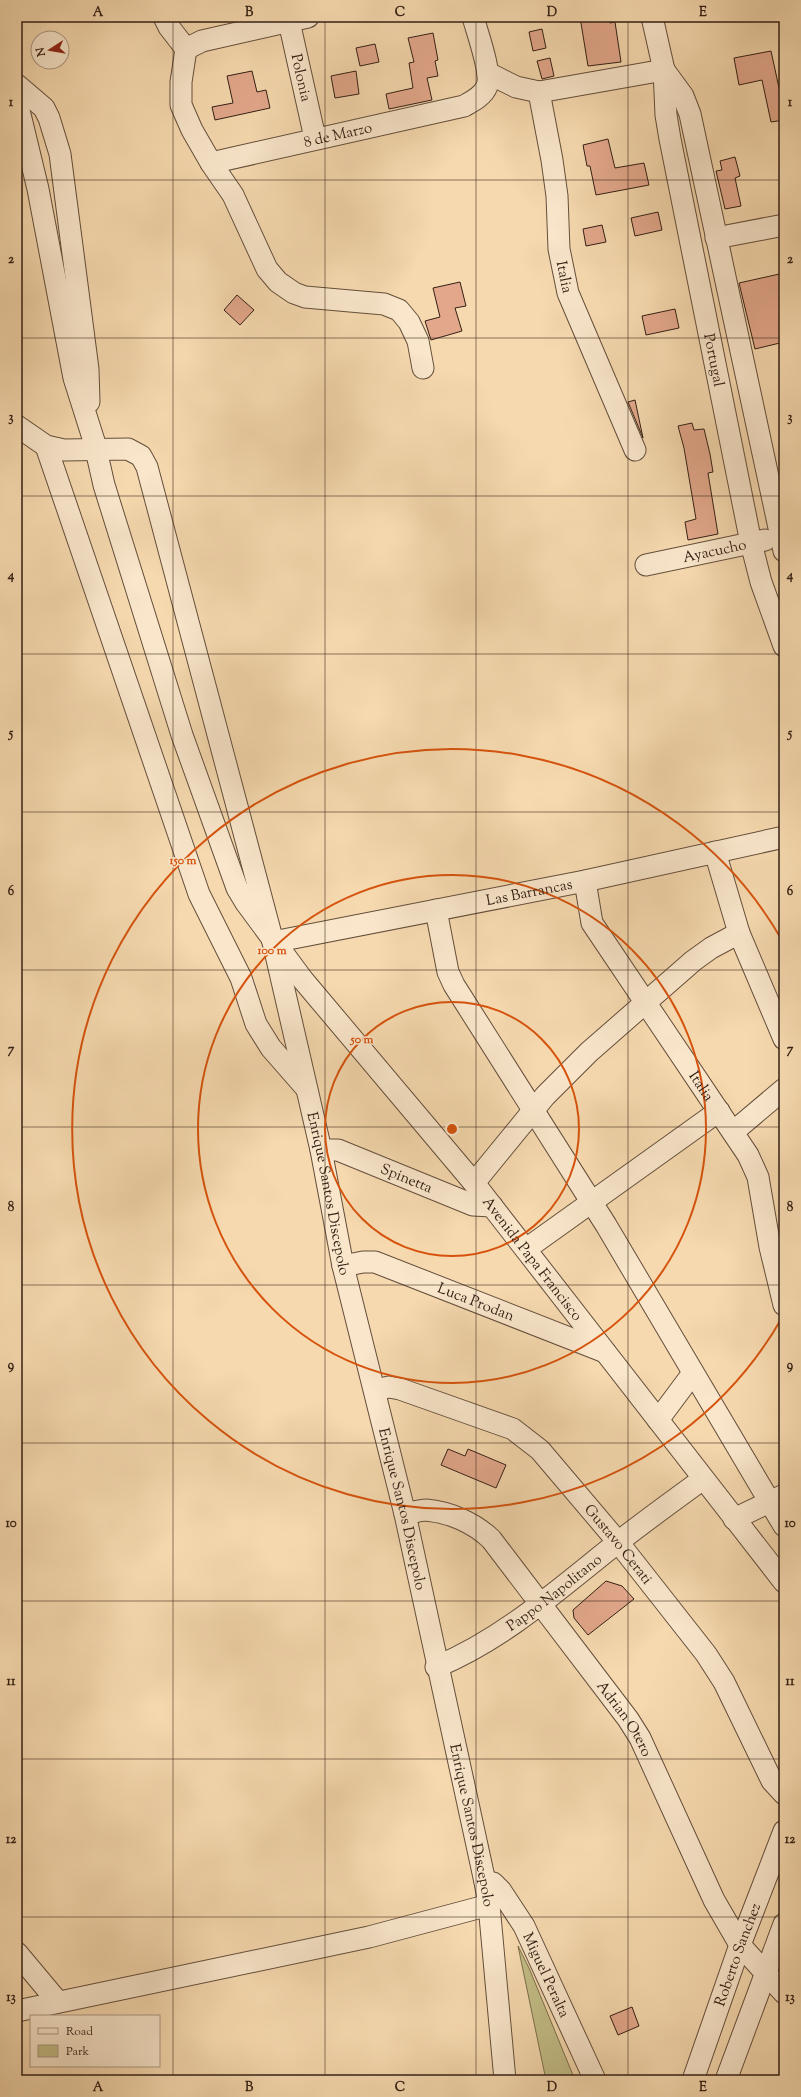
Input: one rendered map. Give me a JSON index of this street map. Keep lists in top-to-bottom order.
{
  "streets": {
    "street": [
      "Polonia",
      "8 de Marzo",
      "Italia",
      "Portugal",
      "Ayacucho",
      "Las Barrancas",
      "Spinetta",
      "Enrique Santos Discepolo",
      "Avenida Papa Francisco",
      "Luca Prodan",
      "Gustavo Cerati",
      "Pappo Napolitano",
      "Adrian Otero",
      "Roberto Sanchez",
      "Miguel Peralta"
    ]
  },
  "crossings": [
    ["Polonia", "8 de Marzo"],
    ["Italia", "Las Barrancas"],
    ["Portugal", "Ayacucho"],
    ["Las Barrancas", "Enrique Santos Discepolo"],
    ["Las Barrancas", "Avenida Papa Francisco"],
    ["Spinetta", "Enrique Santos Discepolo"],
    ["Spinetta", "Avenida Papa Francisco"],
    ["Enrique Santos Discepolo", "Avenida Papa Francisco"],
    ["Enrique Santos Discepolo", "Luca Prodan"],
    ["Enrique Santos Discepolo", "Gustavo Cerati"],
    ["Enrique Santos Discepolo", "Pappo Napolitano"],
    ["Enrique Santos Discepolo", "Adrian Otero"],
    ["Enrique Santos Discepolo", "Miguel Peralta"],
    ["Avenida Papa Francisco", "Luca Prodan"],
    ["Avenida Papa Francisco", "Pappo Napolitano"],
    ["Gustavo Cerati", "Pappo Napolitano"],
    ["Pappo Napolitano", "Adrian Otero"],
    ["Adrian Otero", "Roberto Sanchez"]
  ],
  "legend": ["Road", "Park"],
  "north": "left",
  "grid": {
    "columns": [
      "A",
      "B",
      "C",
      "D",
      "E"
    ],
    "rows": [
      "1",
      "2",
      "3",
      "4",
      "5",
      "6",
      "7",
      "8",
      "9",
      "10",
      "11",
      "12",
      "13"
    ]
  },
  "rings": ["150 m", "100 m", "50 m"]
}
